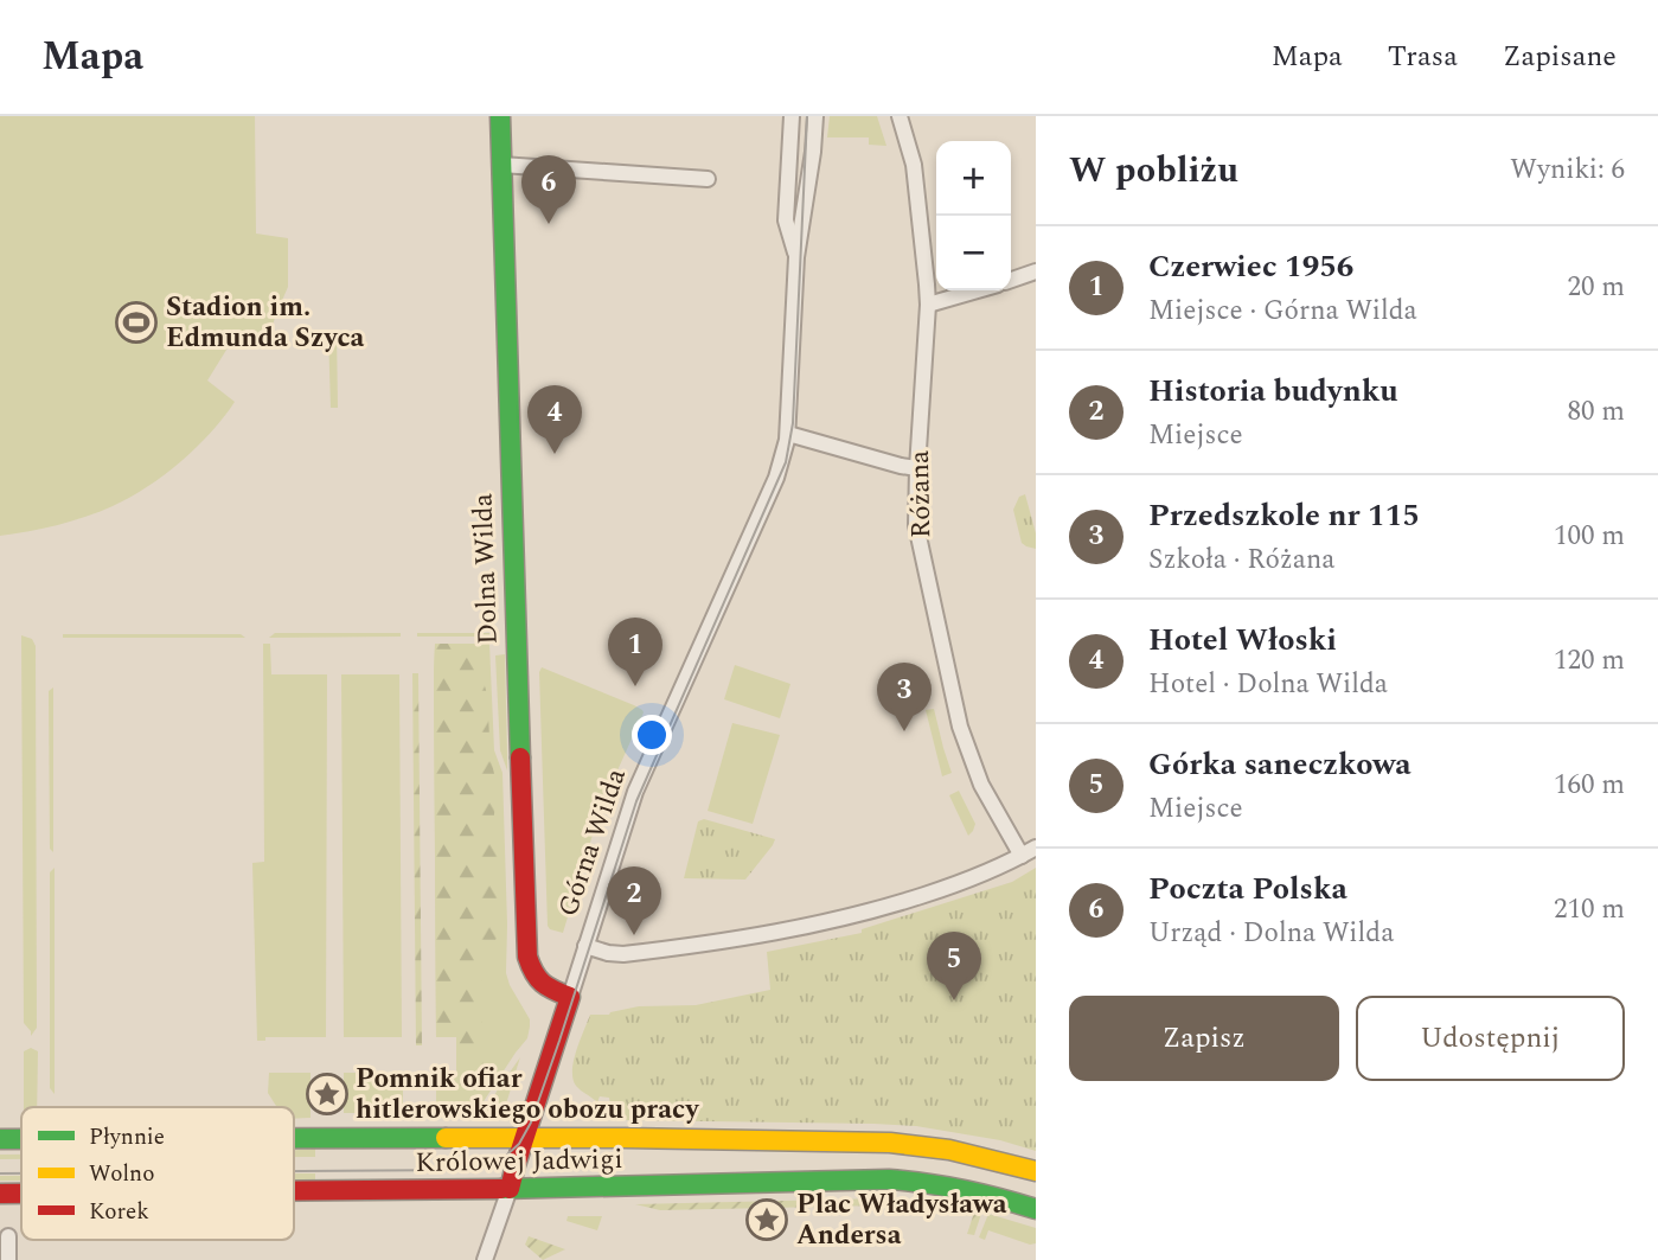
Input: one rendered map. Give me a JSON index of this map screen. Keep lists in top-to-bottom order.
{
  "streets": {
    "street": [
      "Różana",
      "Dolna Wilda",
      "Górna Wilda",
      "Królowej Jadwigi"
    ]
  },
  "crossings": [
    ["Dolna Wilda", "Górna Wilda"],
    ["Górna Wilda", "Królowej Jadwigi"]
  ],
  "places": {
    "sports": ["Stadion im. Edmunda Szyca"],
    "place": ["Pomnik ofiar hitlerowskiego obozu pracy", "Plac Władysława Andersa"]
  },
  "legend": ["Płynnie", "Wolno", "Korek"],
  "page": {
    "header": "Mapa",
    "nav": ["Mapa", "Trasa", "Zapisane"],
    "heading": ["W pobliżu", "Wyniki: 6"],
    "map_buttons": ["+", "−"],
    "pins": [
      "6",
      "4",
      "1",
      "3",
      "2",
      "5"
    ],
    "list": [
      {
        "mark": "1",
        "name": "Czerwiec 1956",
        "note": "Miejsce · Górna Wilda",
        "value": "20 m"
      },
      {
        "mark": "2",
        "name": "Historia budynku",
        "note": "Miejsce",
        "value": "80 m"
      },
      {
        "mark": "3",
        "name": "Przedszkole nr 115",
        "note": "Szkoła · Różana",
        "value": "100 m"
      },
      {
        "mark": "4",
        "name": "Hotel Włoski",
        "note": "Hotel · Dolna Wilda",
        "value": "120 m"
      },
      {
        "mark": "5",
        "name": "Górka saneczkowa",
        "note": "Miejsce",
        "value": "160 m"
      },
      {
        "mark": "6",
        "name": "Poczta Polska",
        "note": "Urząd · Dolna Wilda",
        "value": "210 m"
      }
    ],
    "buttons": ["Zapisz", "Udostępnij"]
  }
}
